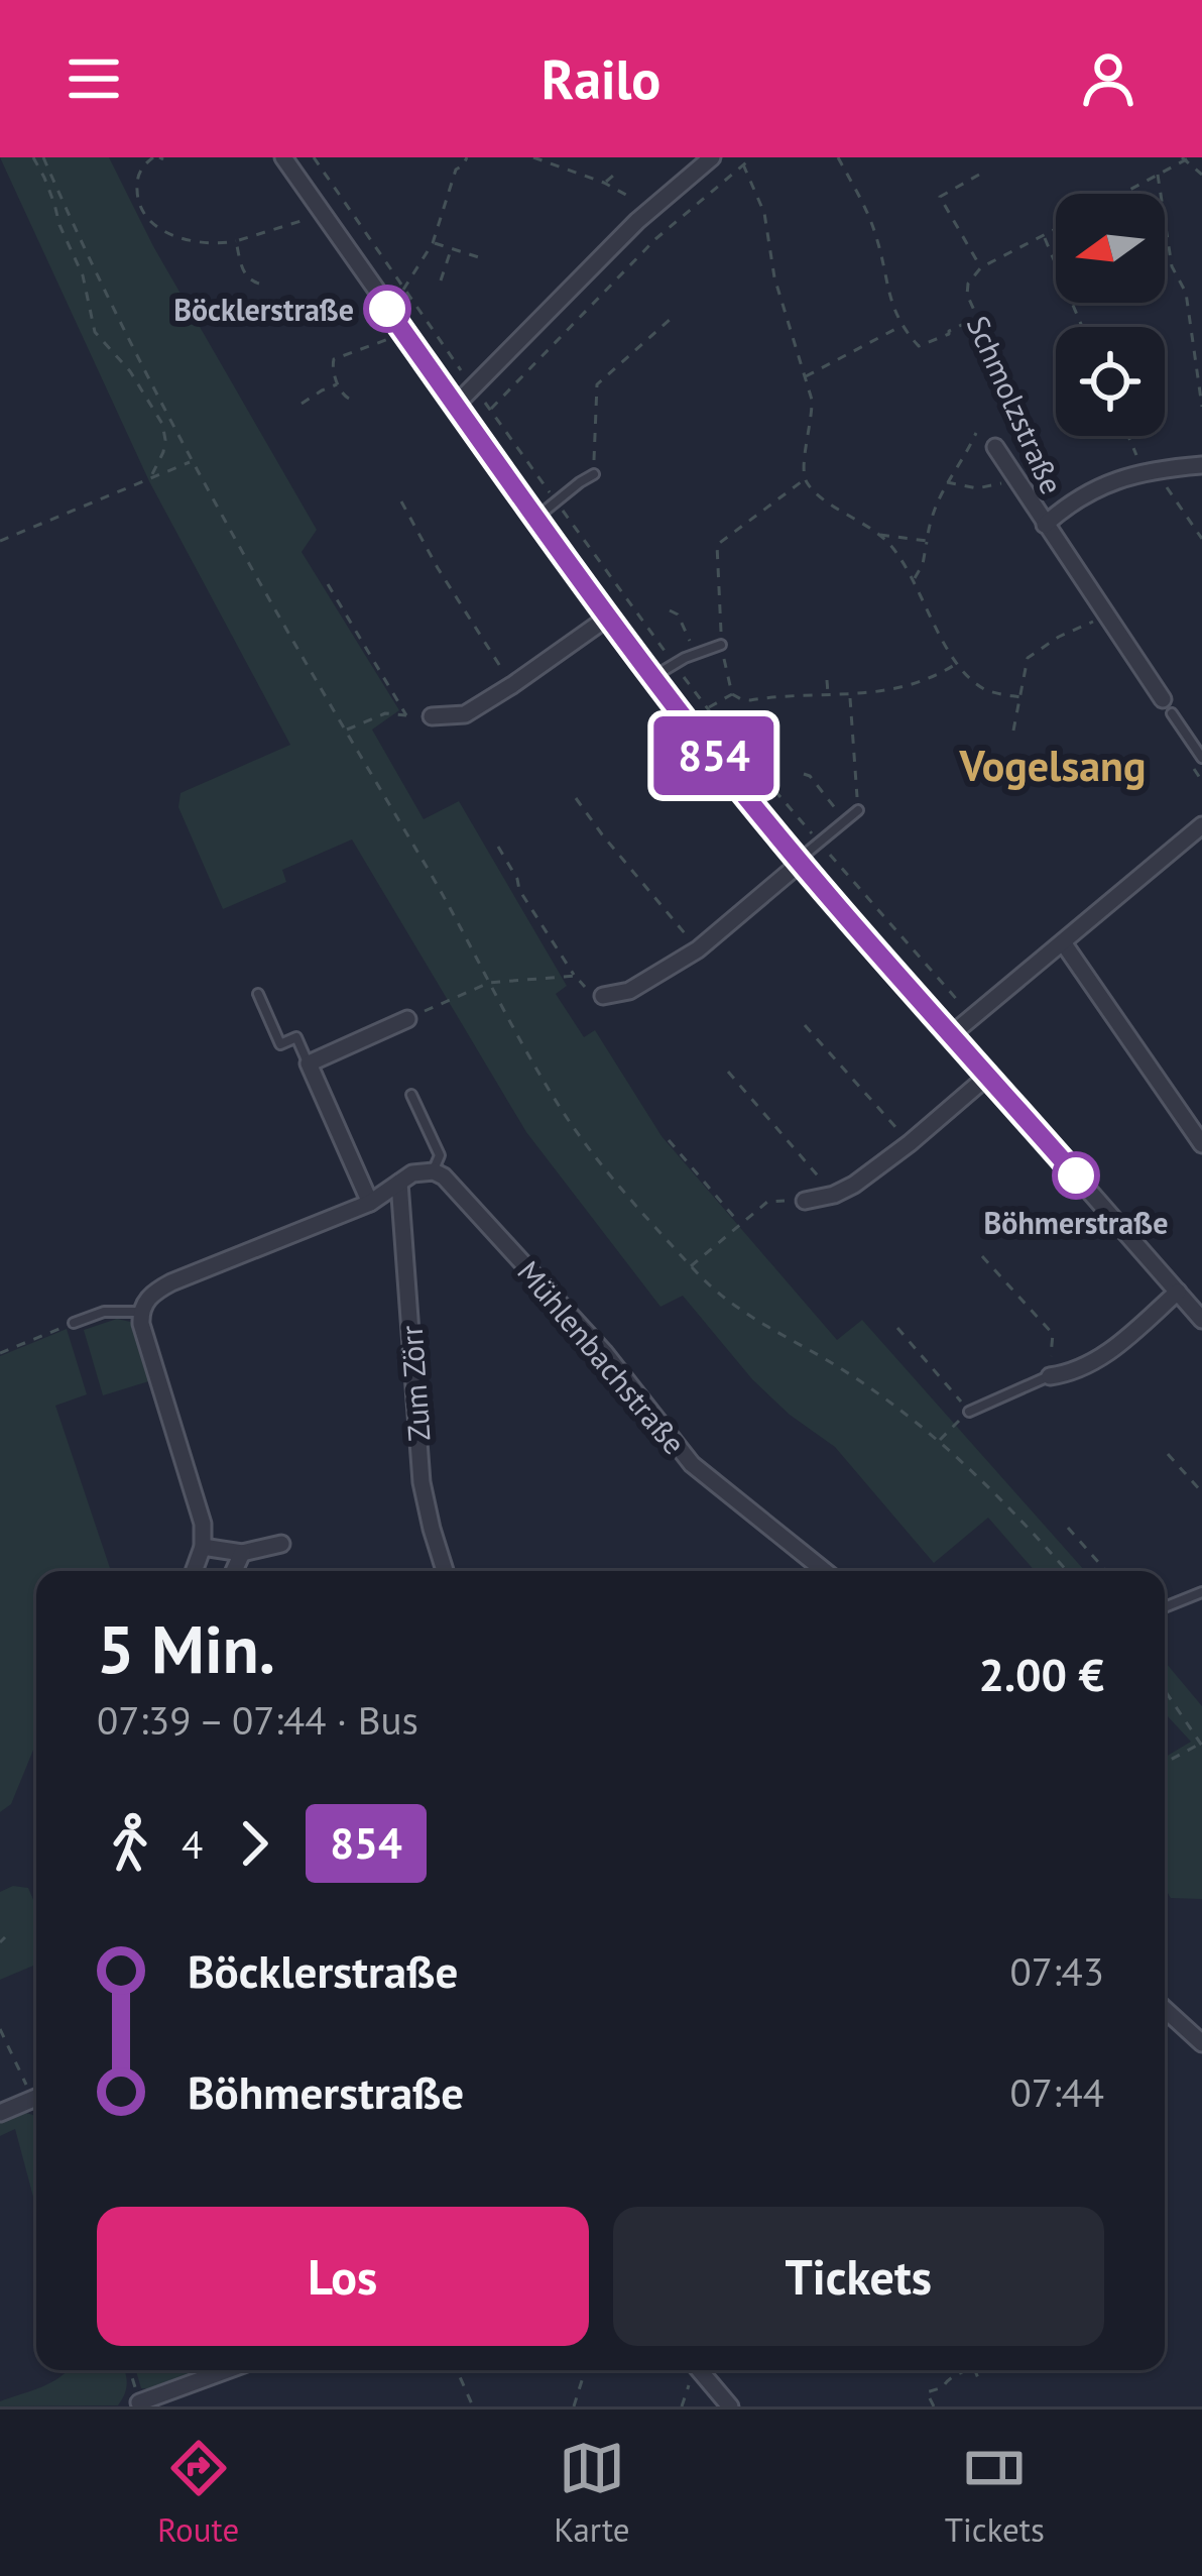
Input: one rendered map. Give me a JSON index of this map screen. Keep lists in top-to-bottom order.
{
  "streets": {
    "street": ["Schmolzstraße", "Mühlenbachstraße", "Zum Zörr"]
  },
  "districts": ["Vogelsang"],
  "places": ["Böcklerstraße", "Böhmerstraße"],
  "lines": ["bus line 854"],
  "north": "left",
  "page": {
    "header": "Railo",
    "on_map": "854",
    "heading": ["5 Min.", "07:39 – 07:44 · Bus", "2.00 €"],
    "legs": ["4", "854"],
    "list": [
      {
        "name": "Böcklerstraße",
        "value": "07:43"
      },
      {
        "name": "Böhmerstraße",
        "value": "07:44"
      }
    ],
    "buttons": ["Los", "Tickets"],
    "tabs": ["Route", "Karte", "Tickets"]
  }
}
